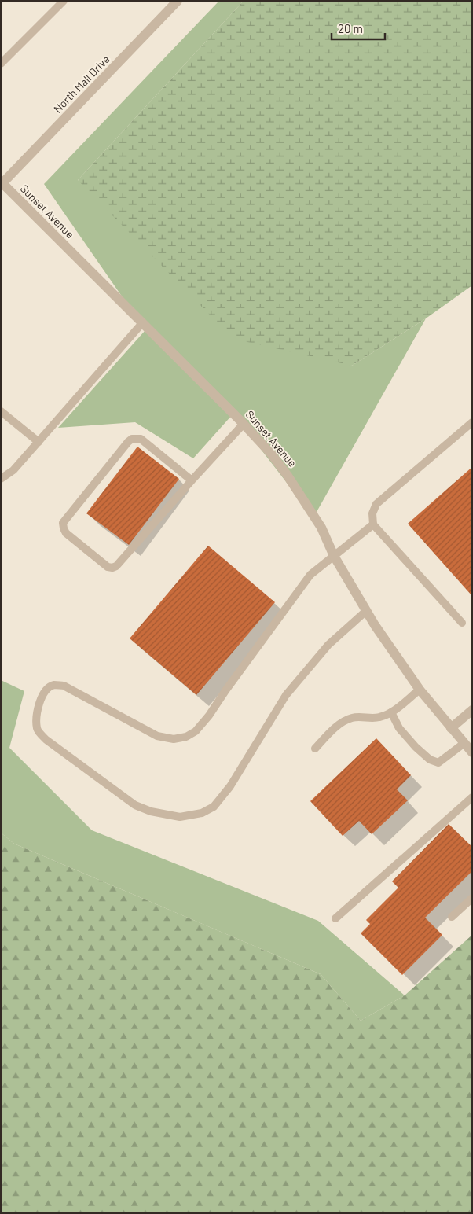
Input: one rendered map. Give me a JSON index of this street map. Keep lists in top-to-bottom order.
{
  "streets": {
    "street": ["North Mall Drive", "Sunset Avenue"]
  },
  "crossings": [
    ["North Mall Drive", "Sunset Avenue"]
  ],
  "scale_bar": "20 m"
}
